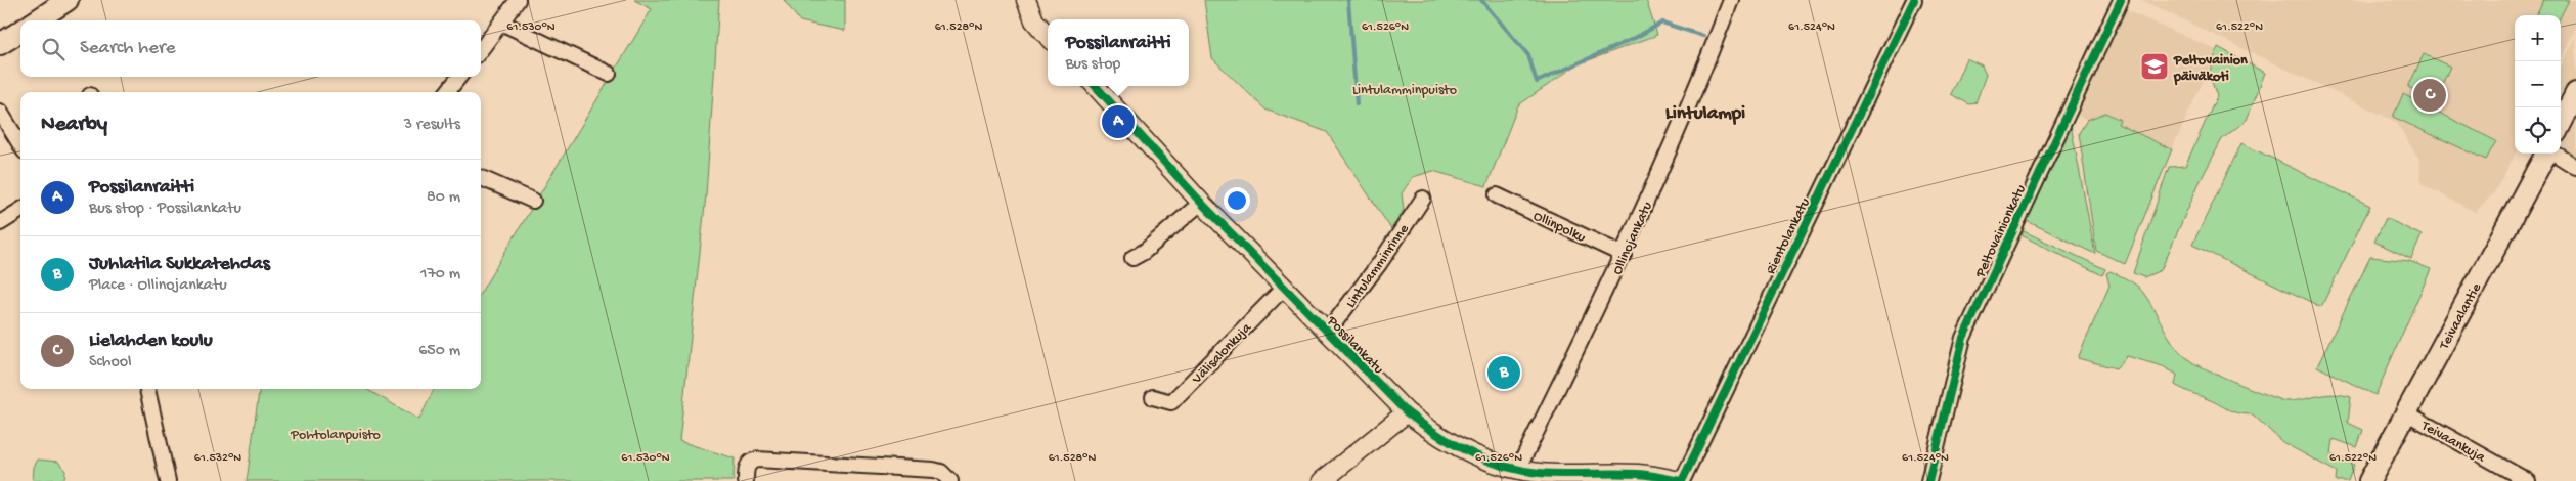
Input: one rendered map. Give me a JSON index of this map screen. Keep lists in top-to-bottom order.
{
  "streets": {
    "main road": ["Teivaalantie"],
    "street": [
      "Ollinpolku",
      "Peltovainionkatu",
      "Rientolankatu",
      "Ollinojankatu",
      "Lintulamminrinne",
      "Possilankatu",
      "Välisalonkuja",
      "Teivaankuja"
    ]
  },
  "crossings": [
    ["Ollinpolku", "Ollinojankatu"],
    ["Rientolankatu", "Possilankatu"],
    ["Ollinojankatu", "Possilankatu"],
    ["Lintulamminrinne", "Possilankatu"],
    ["Teivaalantie", "Teivaankuja"],
    ["Possilankatu", "Välisalonkuja"]
  ],
  "districts": ["Lintulampi"],
  "parks": ["Lintulamminpuisto", "Pohtolanpuisto"],
  "places": {
    "school or university": ["Peltovainion päiväkoti"]
  },
  "page": {
    "map_buttons": ["+", "−"],
    "popup": ["Possilanraitti", "Bus stop"],
    "search": "Search here",
    "pins": ["C", "A", "B"],
    "heading": ["Nearby", "3 results"],
    "list": [
      {
        "mark": "A",
        "name": "Possilanraitti",
        "note": "Bus stop · Possilankatu",
        "value": "80 m"
      },
      {
        "mark": "B",
        "name": "Juhlatila Sukkatehdas",
        "note": "Place · Ollinojankatu",
        "value": "170 m"
      },
      {
        "mark": "C",
        "name": "Lielahden koulu",
        "note": "School",
        "value": "650 m"
      }
    ]
  },
  "coordinates": [
    "61.530°N",
    "61.528°N",
    "61.526°N",
    "61.524°N",
    "61.522°N",
    "61.532°N"
  ]
}
